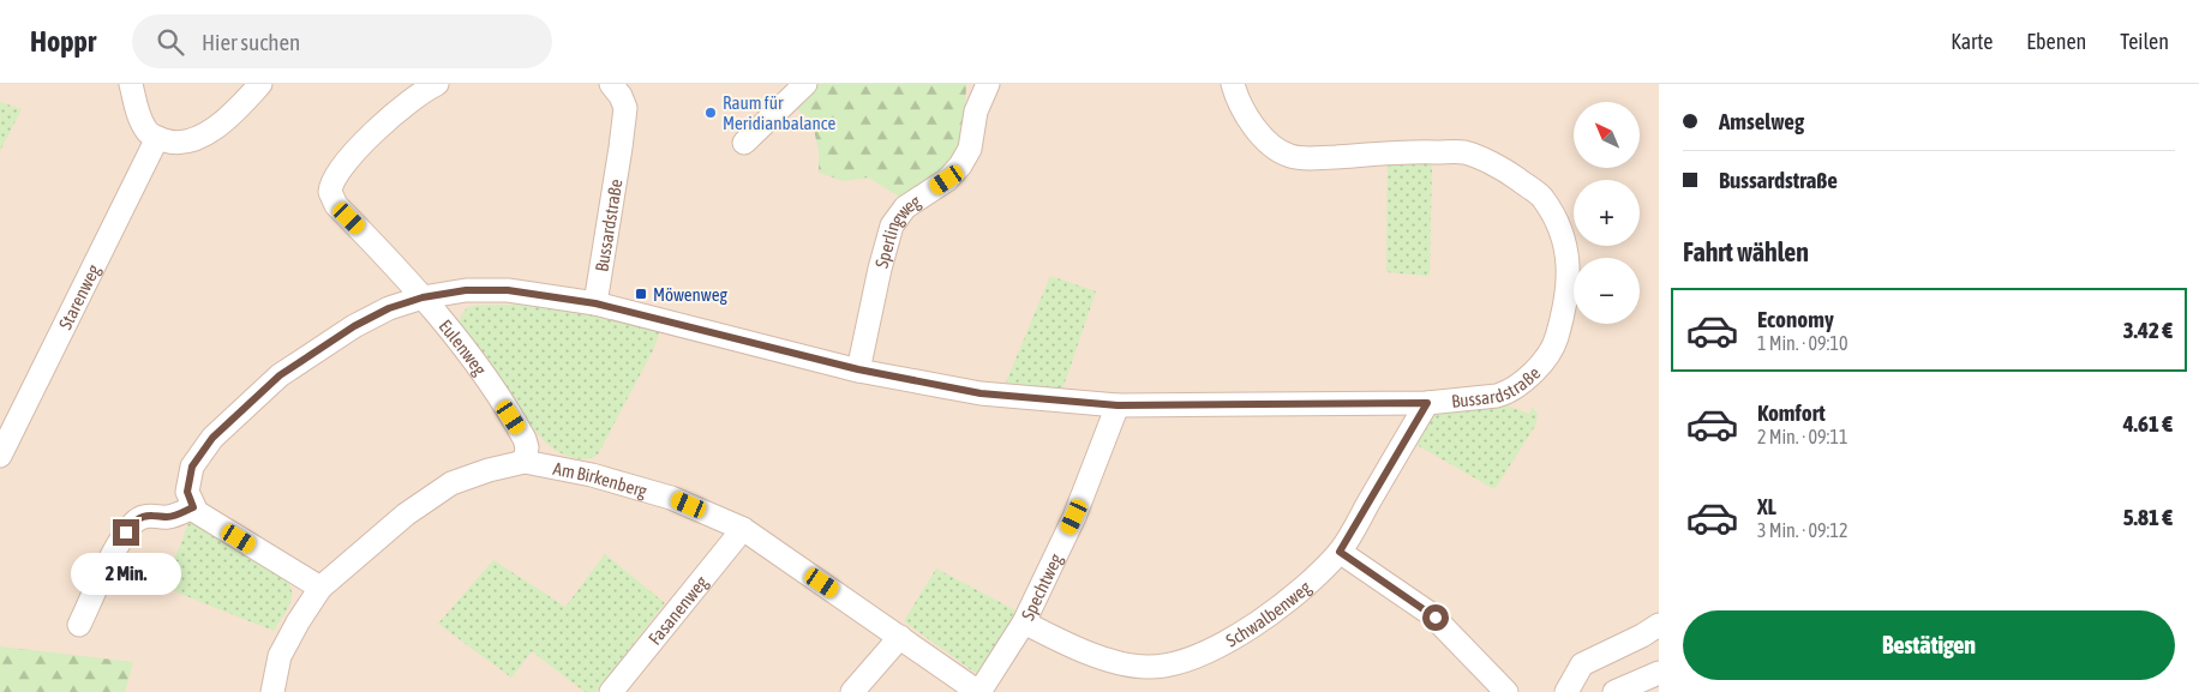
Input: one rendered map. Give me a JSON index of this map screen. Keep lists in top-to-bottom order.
{
  "streets": {
    "street": [
      "Bussardstraße",
      "Sperlingweg",
      "Starenweg",
      "Eulenweg",
      "Am Birkenberg",
      "Spechtweg",
      "Fasanenweg",
      "Schwalbenweg"
    ]
  },
  "crossings": [
    ["Bussardstraße", "Sperlingweg"],
    ["Bussardstraße", "Eulenweg"],
    ["Bussardstraße", "Spechtweg"],
    ["Bussardstraße", "Schwalbenweg"],
    ["Eulenweg", "Am Birkenberg"],
    ["Am Birkenberg", "Spechtweg"],
    ["Am Birkenberg", "Fasanenweg"],
    ["Spechtweg", "Schwalbenweg"]
  ],
  "places": {
    "other": ["Raum für Meridianbalance"],
    "transit": ["Möwenweg"]
  },
  "north": "top left",
  "page": {
    "header": "Hoppr",
    "search": "Hier suchen",
    "nav": ["Karte", "Ebenen", "Teilen"],
    "banner": ["Amselweg", "Bussardstraße"],
    "map_buttons": ["+", "−"],
    "heading": "Fahrt wählen",
    "list": [
      {
        "name": "Economy",
        "note": "1 Min. · 09:10",
        "value": "3.42 €"
      },
      {
        "name": "Komfort",
        "note": "2 Min. · 09:11",
        "value": "4.61 €"
      },
      {
        "name": "XL",
        "note": "3 Min. · 09:12",
        "value": "5.81 €"
      }
    ],
    "bubble": "2 Min.",
    "buttons": "Bestätigen"
  }
}
